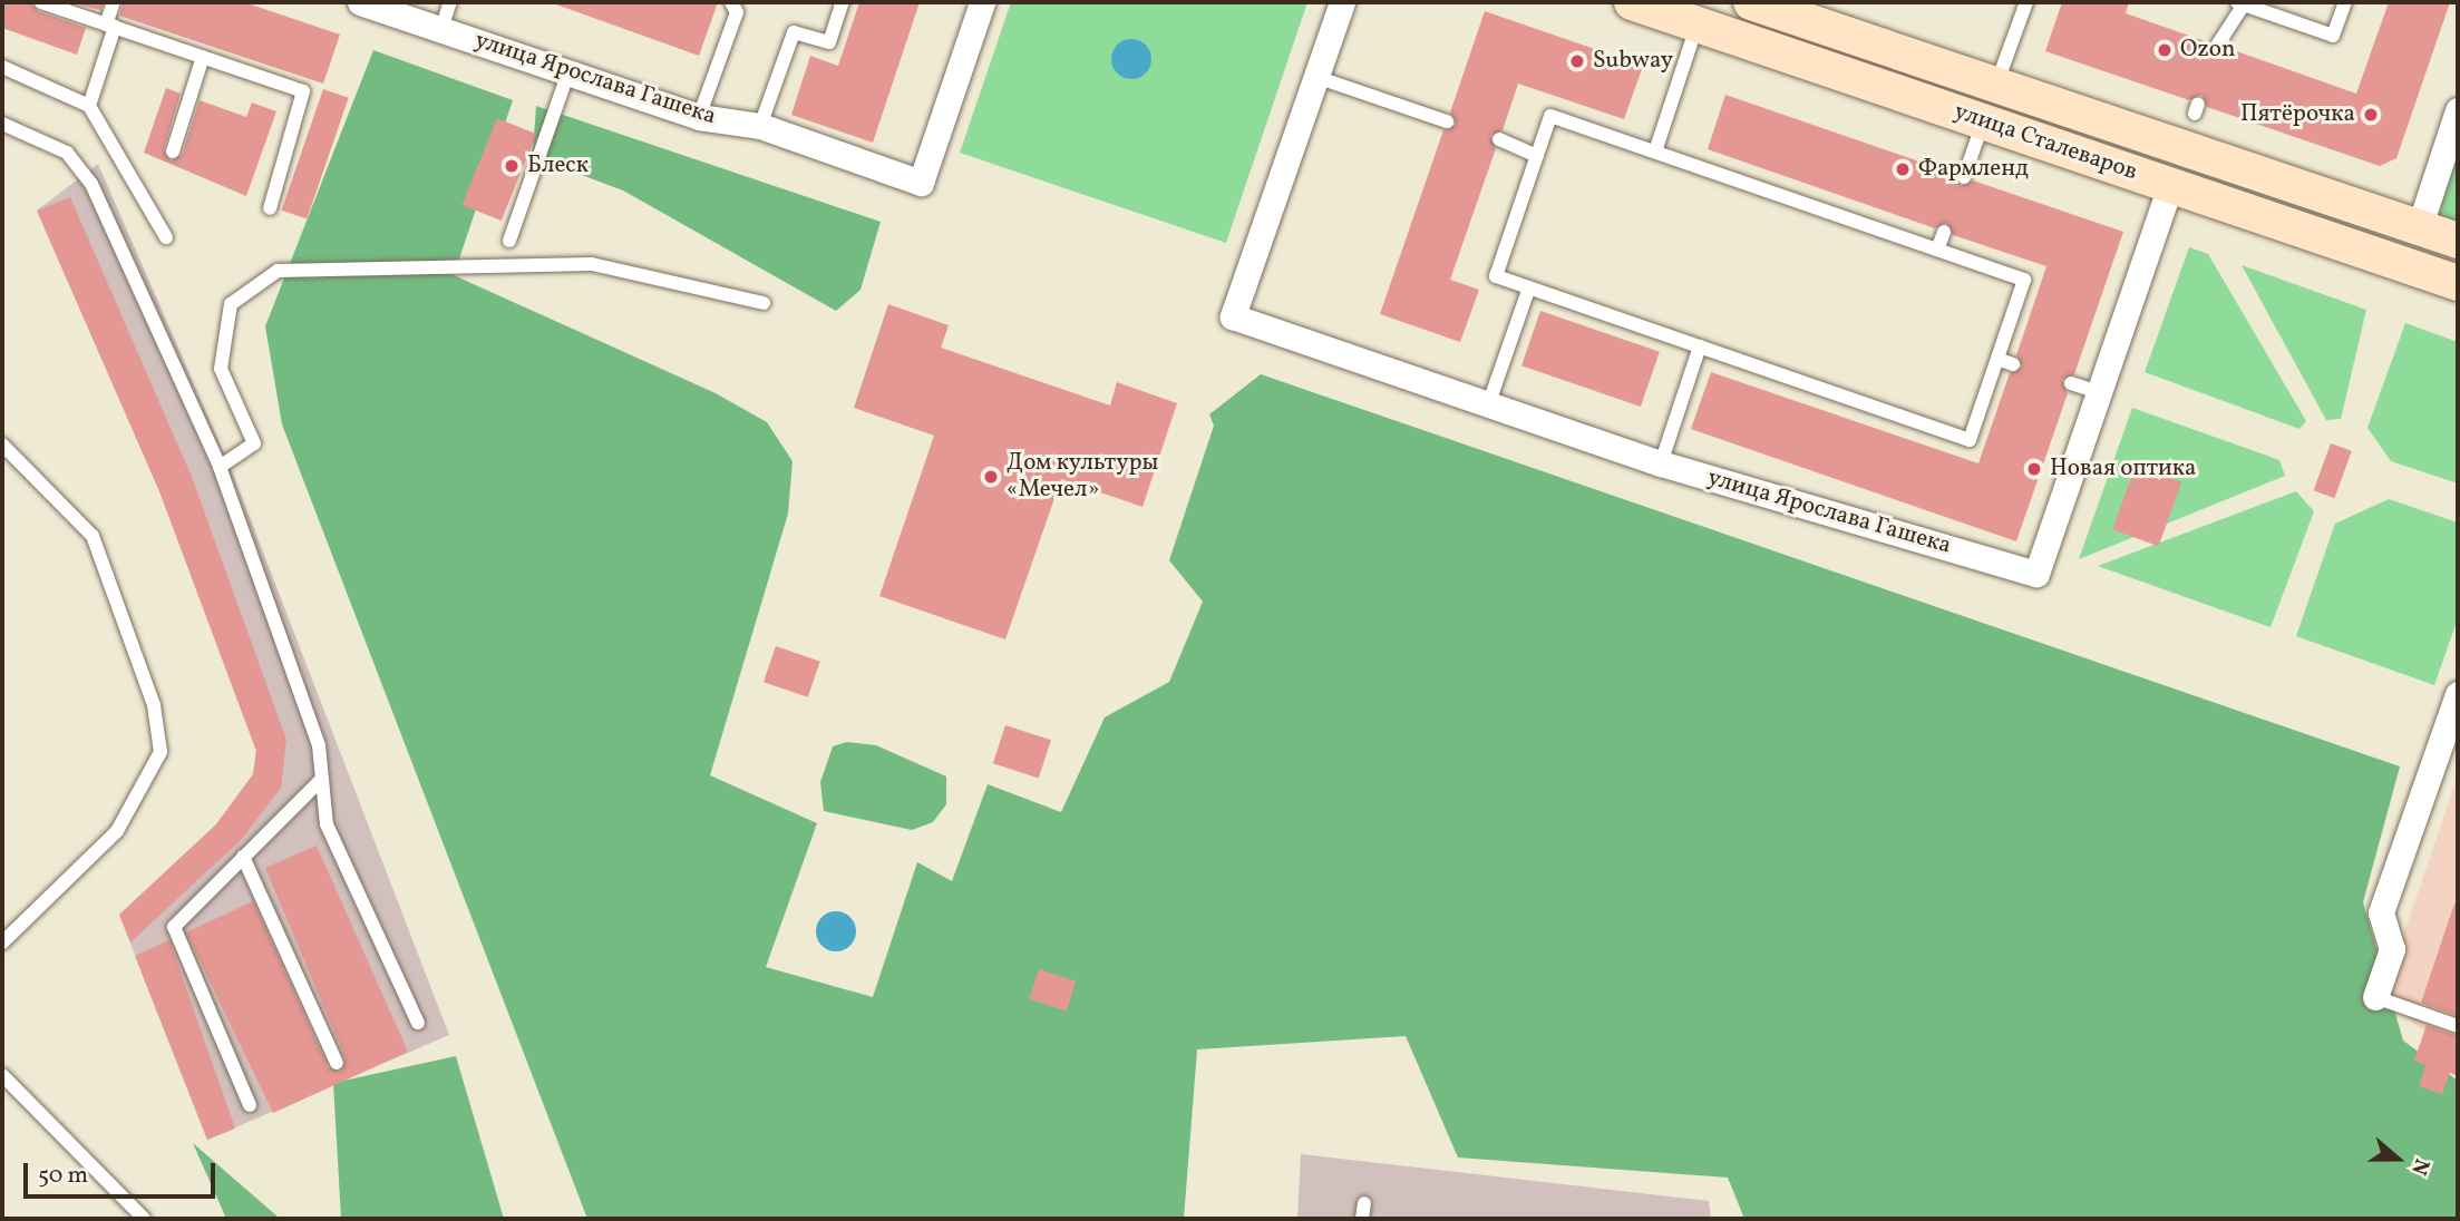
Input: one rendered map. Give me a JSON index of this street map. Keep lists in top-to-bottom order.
{
  "streets": {
    "main road": ["улица Сталеваров"],
    "street": ["улица Ярослава Гашека"]
  },
  "crossings": [
    ["улица Ярослава Гашека", "улица Сталеваров"]
  ],
  "places": [
    "Ozon",
    "Subway",
    "Пятёрочка",
    "Блеск",
    "Фармленд",
    "Новая оптика",
    "Дом культуры «Мечел»"
  ],
  "scale_bar": "50 m",
  "north": "right"
}
